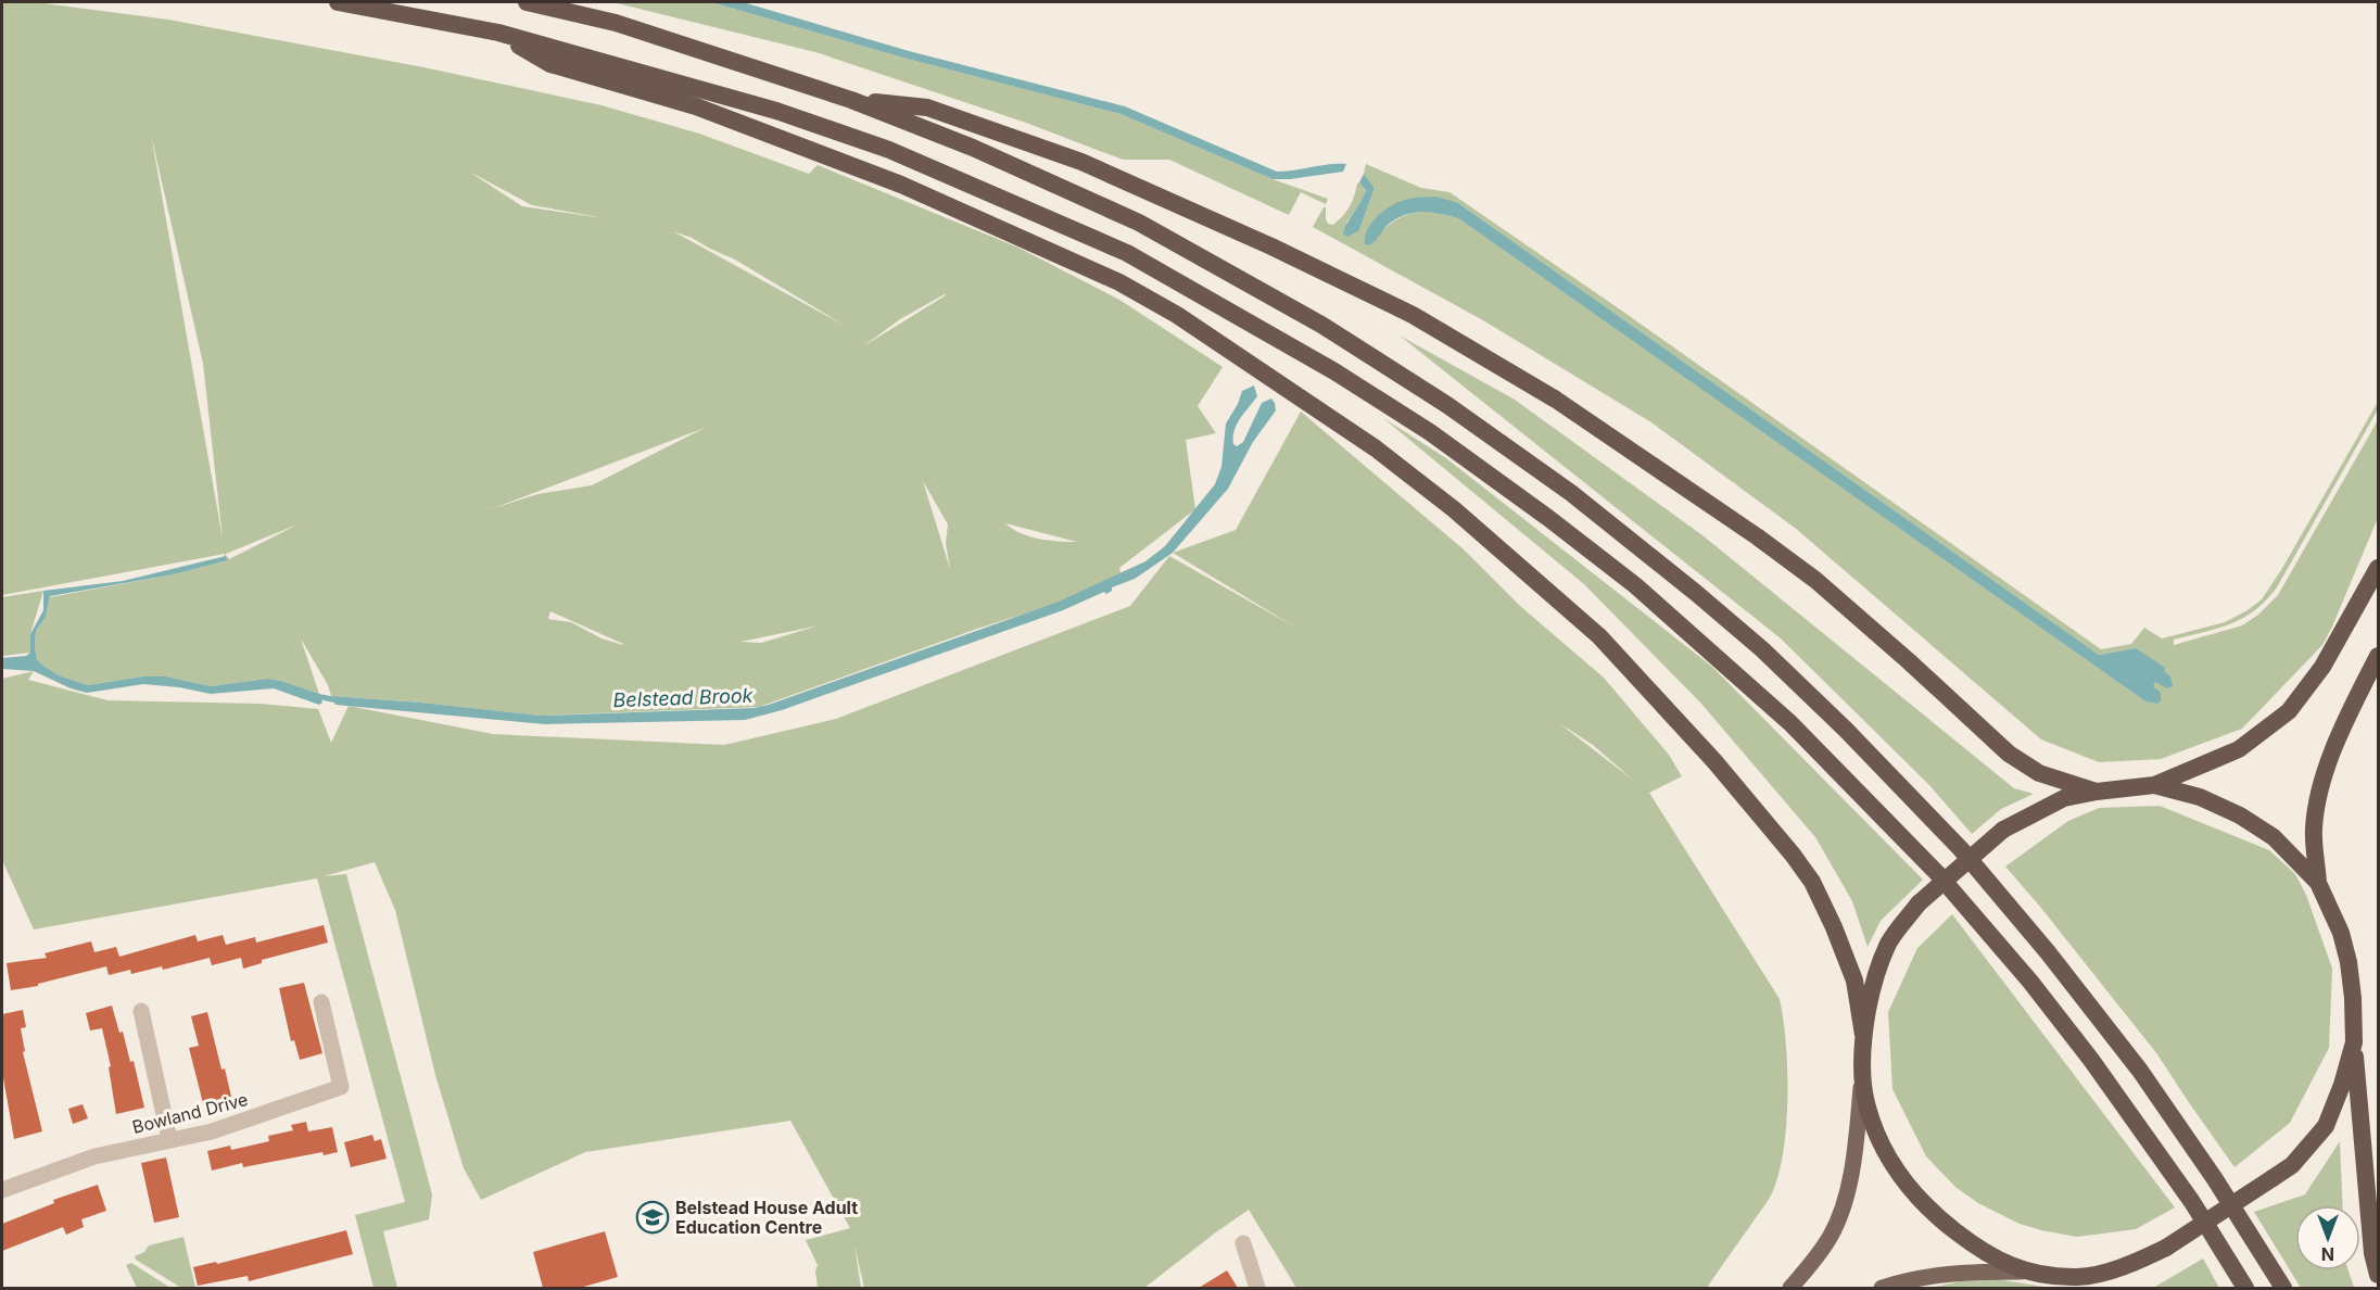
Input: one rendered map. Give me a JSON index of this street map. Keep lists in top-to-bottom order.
{
  "streets": {
    "street": ["Bowland Drive"]
  },
  "water": ["Belstead Brook"],
  "places": {
    "school or university": ["Belstead House Adult Education Centre"]
  },
  "north": "bottom"
}
